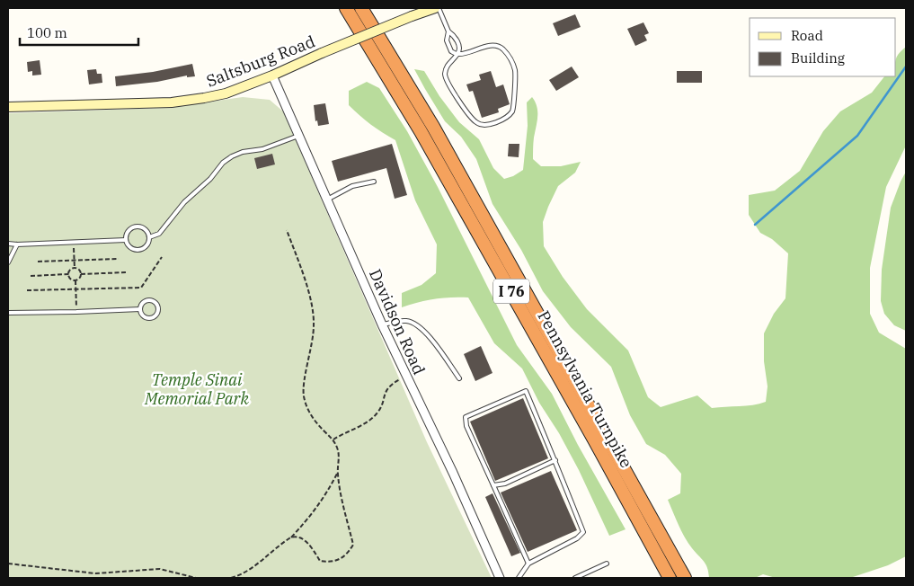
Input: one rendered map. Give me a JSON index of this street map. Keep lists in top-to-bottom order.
{
  "streets": {
    "highway": ["I 76", "Pennsylvania Turnpike"],
    "main road": ["Saltsburg Road"],
    "street": ["Davidson Road"]
  },
  "crossings": [
    ["Saltsburg Road", "Davidson Road"]
  ],
  "parks": ["Temple Sinai Memorial Park"],
  "legend": ["Road", "Building"],
  "scale_bar": "100 m"
}
